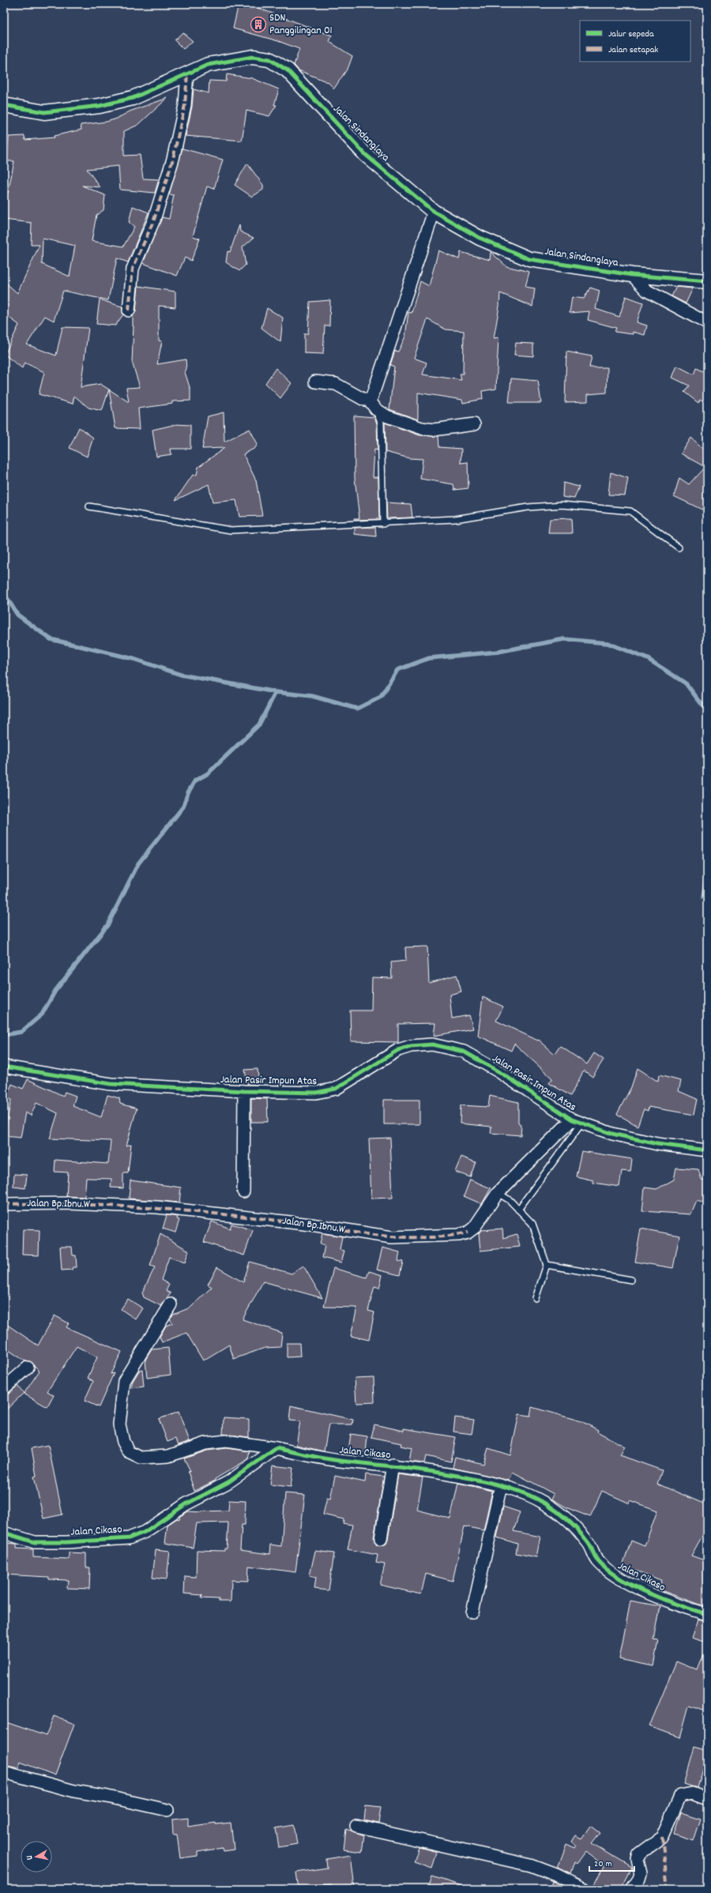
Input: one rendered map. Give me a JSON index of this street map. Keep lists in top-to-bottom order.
{
  "streets": {
    "street": [
      "Jalan Sindanglaya",
      "Jalan Pasir Impun Atas",
      "Jalan Bp.Ibnu.W",
      "Jalan Cikaso"
    ]
  },
  "crossings": [
    ["Jalan Pasir Impun Atas", "Jalan Bp.Ibnu.W"]
  ],
  "places": {
    "building": ["SDN Panggilingan 01"]
  },
  "legend": ["Jalur sepeda", "Jalan setapak"],
  "scale_bar": "20 m",
  "north": "left"
}
